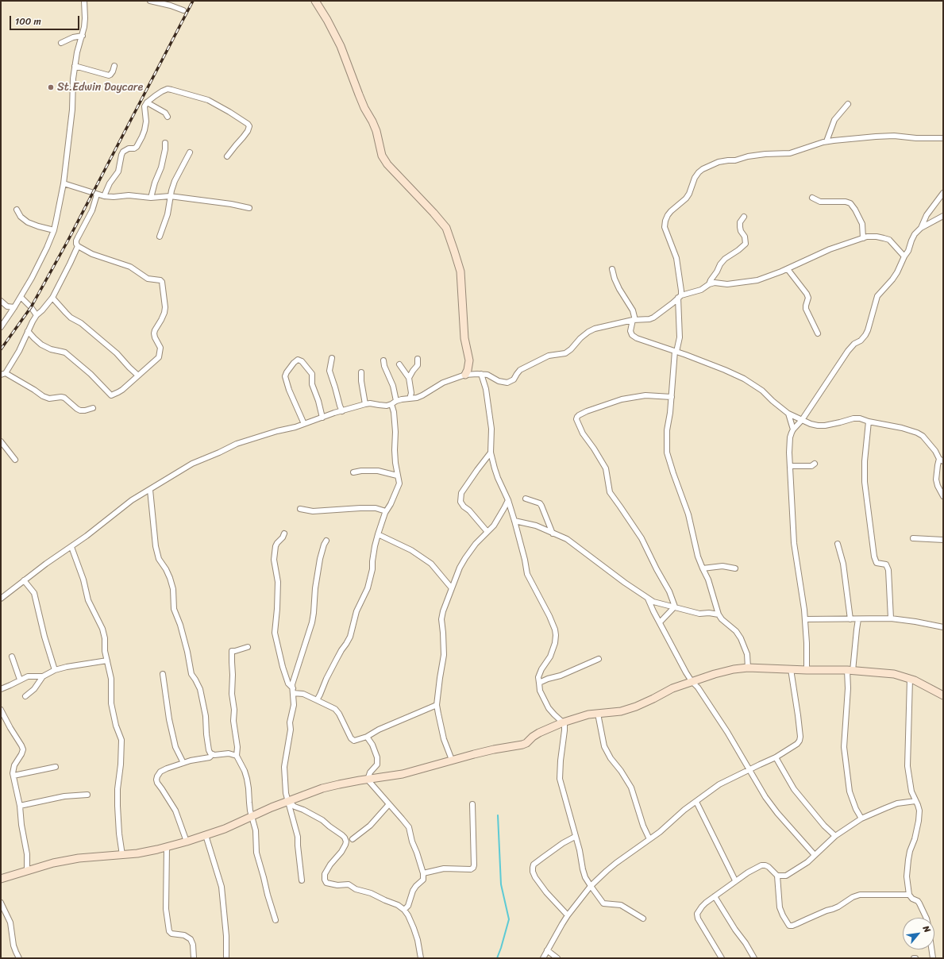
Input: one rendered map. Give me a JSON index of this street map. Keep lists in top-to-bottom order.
{
  "places": ["St.Edwin Daycare"],
  "scale_bar": "100 m",
  "north": "top right"
}
